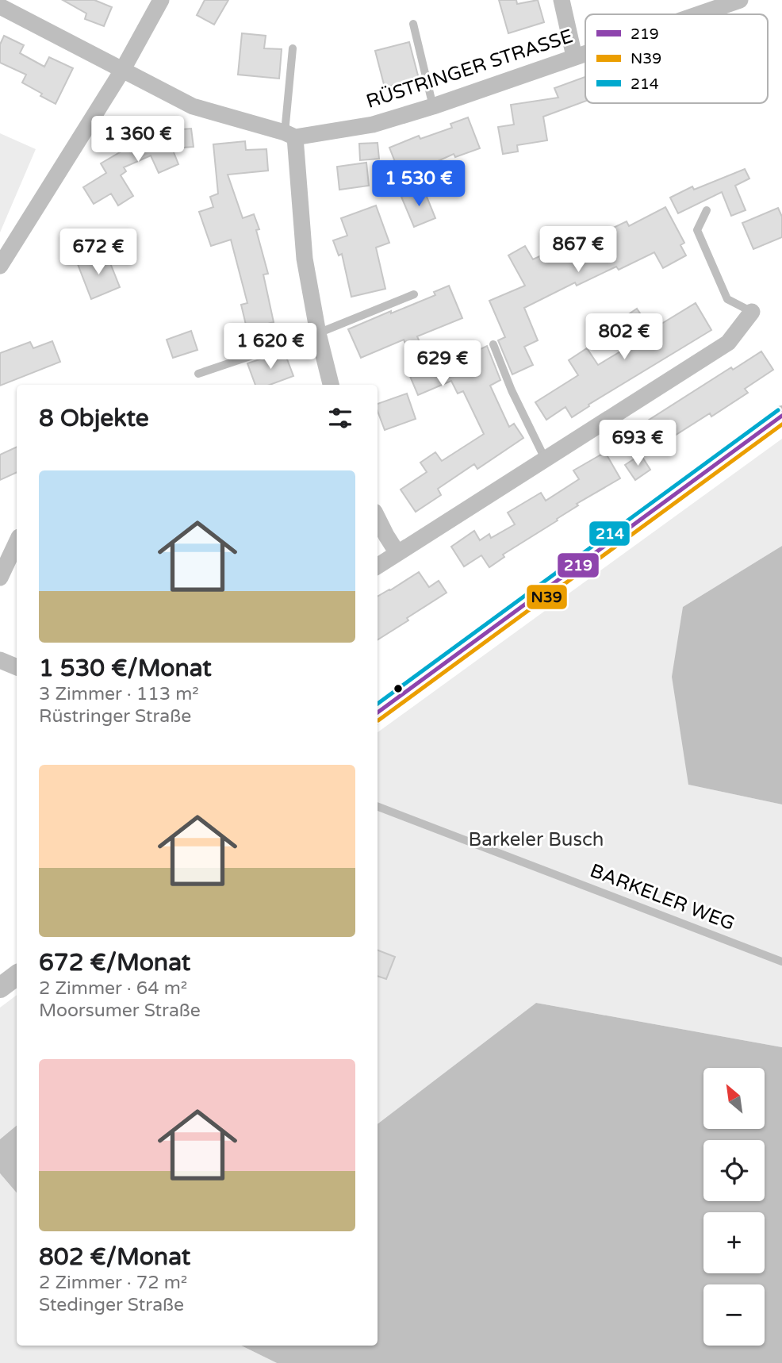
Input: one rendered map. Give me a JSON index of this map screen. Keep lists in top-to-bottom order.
{
  "streets": {
    "street": ["RÜSTRINGER STRASSE"],
    "lane": ["BARKELER WEG"]
  },
  "parks": ["Barkeler Busch"],
  "lines": ["transit line 214", "transit line 219", "transit line N39"],
  "legend": ["219", "N39", "214"],
  "north": "top left",
  "page": {
    "price": [
      "1 360 €",
      "1 530 €",
      "867 €",
      "672 €",
      "802 €",
      "1 620 €",
      "629 €",
      "693 €"
    ],
    "heading": "8 Objekte",
    "list": [
      {
        "name": "1 530 €/Monat",
        "note": "3 Zimmer · 113 m² · Rüstringer Straße"
      },
      {
        "name": "672 €/Monat",
        "note": "2 Zimmer · 64 m² · Moorsumer Straße"
      },
      {
        "name": "802 €/Monat",
        "note": "2 Zimmer · 72 m² · Stedinger Straße"
      }
    ],
    "map_buttons": ["+", "−"]
  }
}
